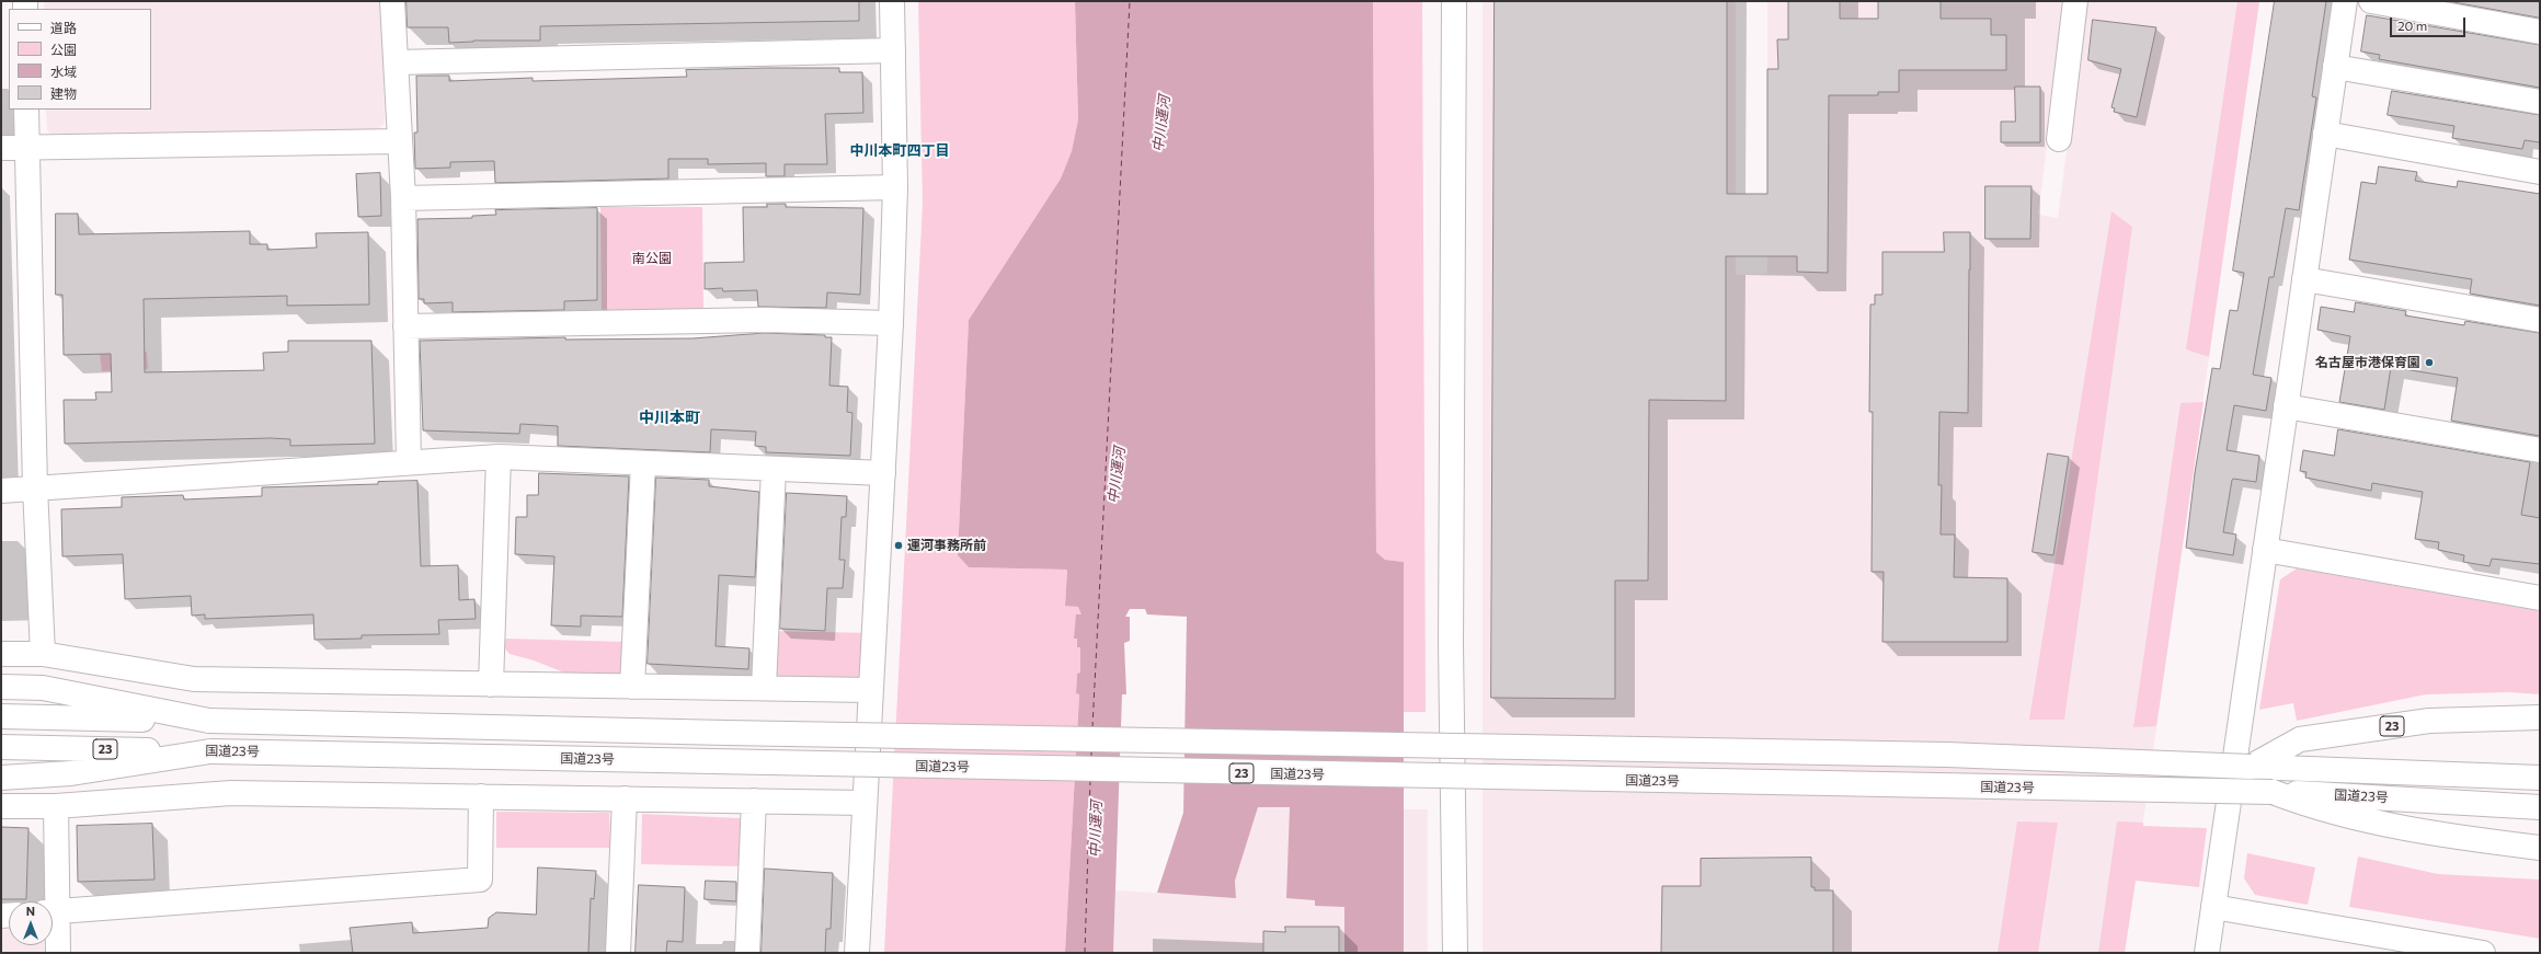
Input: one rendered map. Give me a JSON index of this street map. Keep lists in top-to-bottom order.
{
  "streets": {
    "main road": ["23", "国道23号"]
  },
  "crossings": [
    ["23", "国道23号"]
  ],
  "districts": ["中川本町四丁目", "中川本町"],
  "water": ["中川運河"],
  "parks": ["南公園"],
  "places": ["名古屋市港保育園", "運河事務所前"],
  "legend": [
    "道路",
    "公園",
    "水域",
    "建物"
  ],
  "scale_bar": "20 m",
  "north": "top"
}
